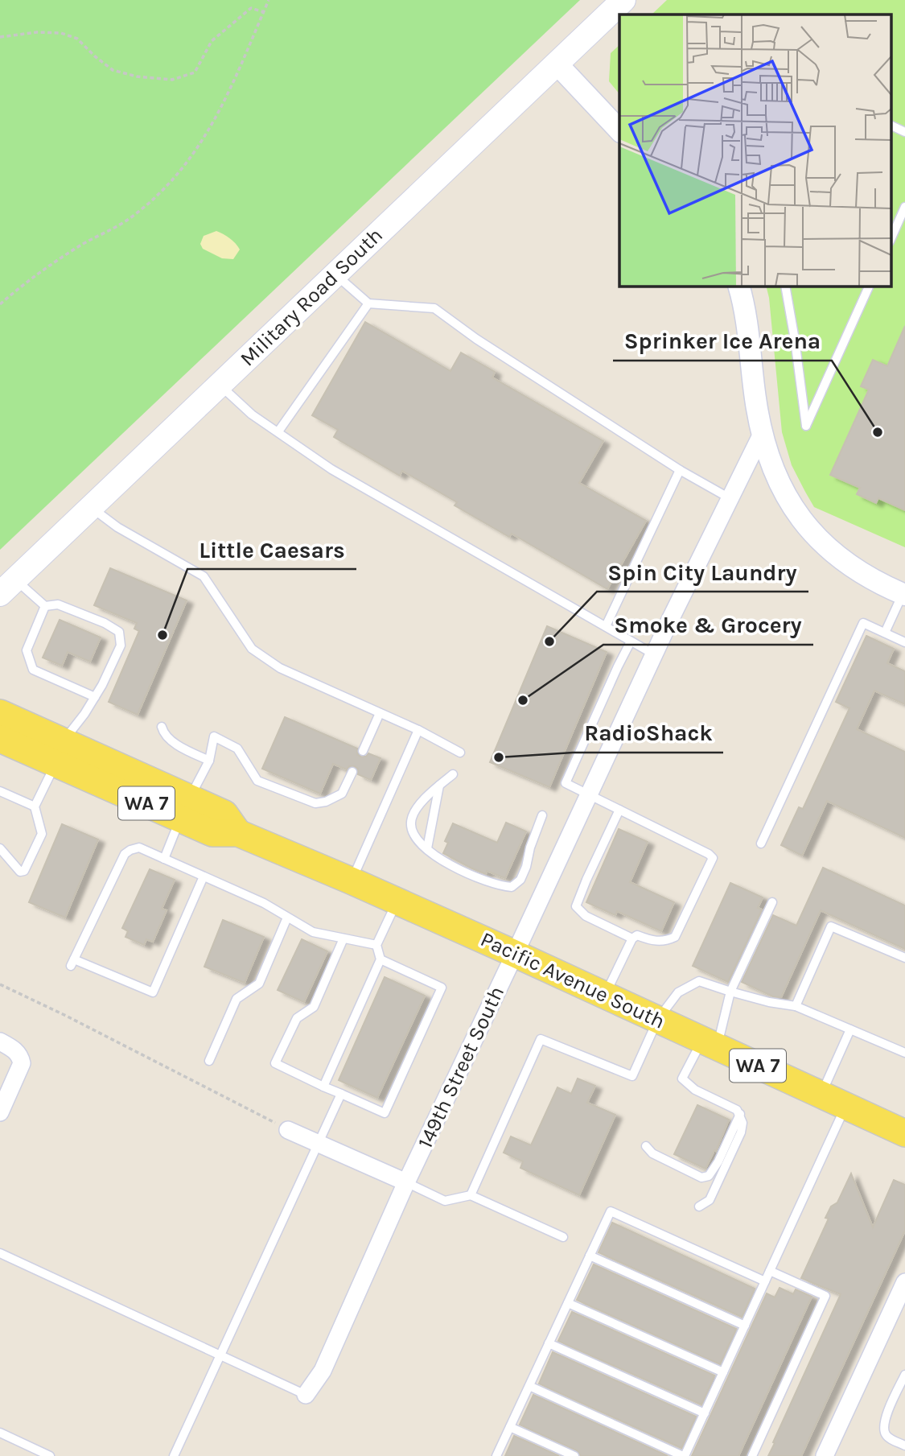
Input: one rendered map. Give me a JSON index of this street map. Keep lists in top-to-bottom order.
{
  "streets": {
    "main road": ["Military Road South", "WA 7", "Pacific Avenue South"],
    "street": ["149th Street South"]
  },
  "crossings": [
    ["Pacific Avenue South", "149th Street South"]
  ],
  "places": [
    "Sprinker Ice Arena",
    "Little Caesars",
    "Spin City Laundry",
    "Smoke & Grocery",
    "RadioShack"
  ]
}
